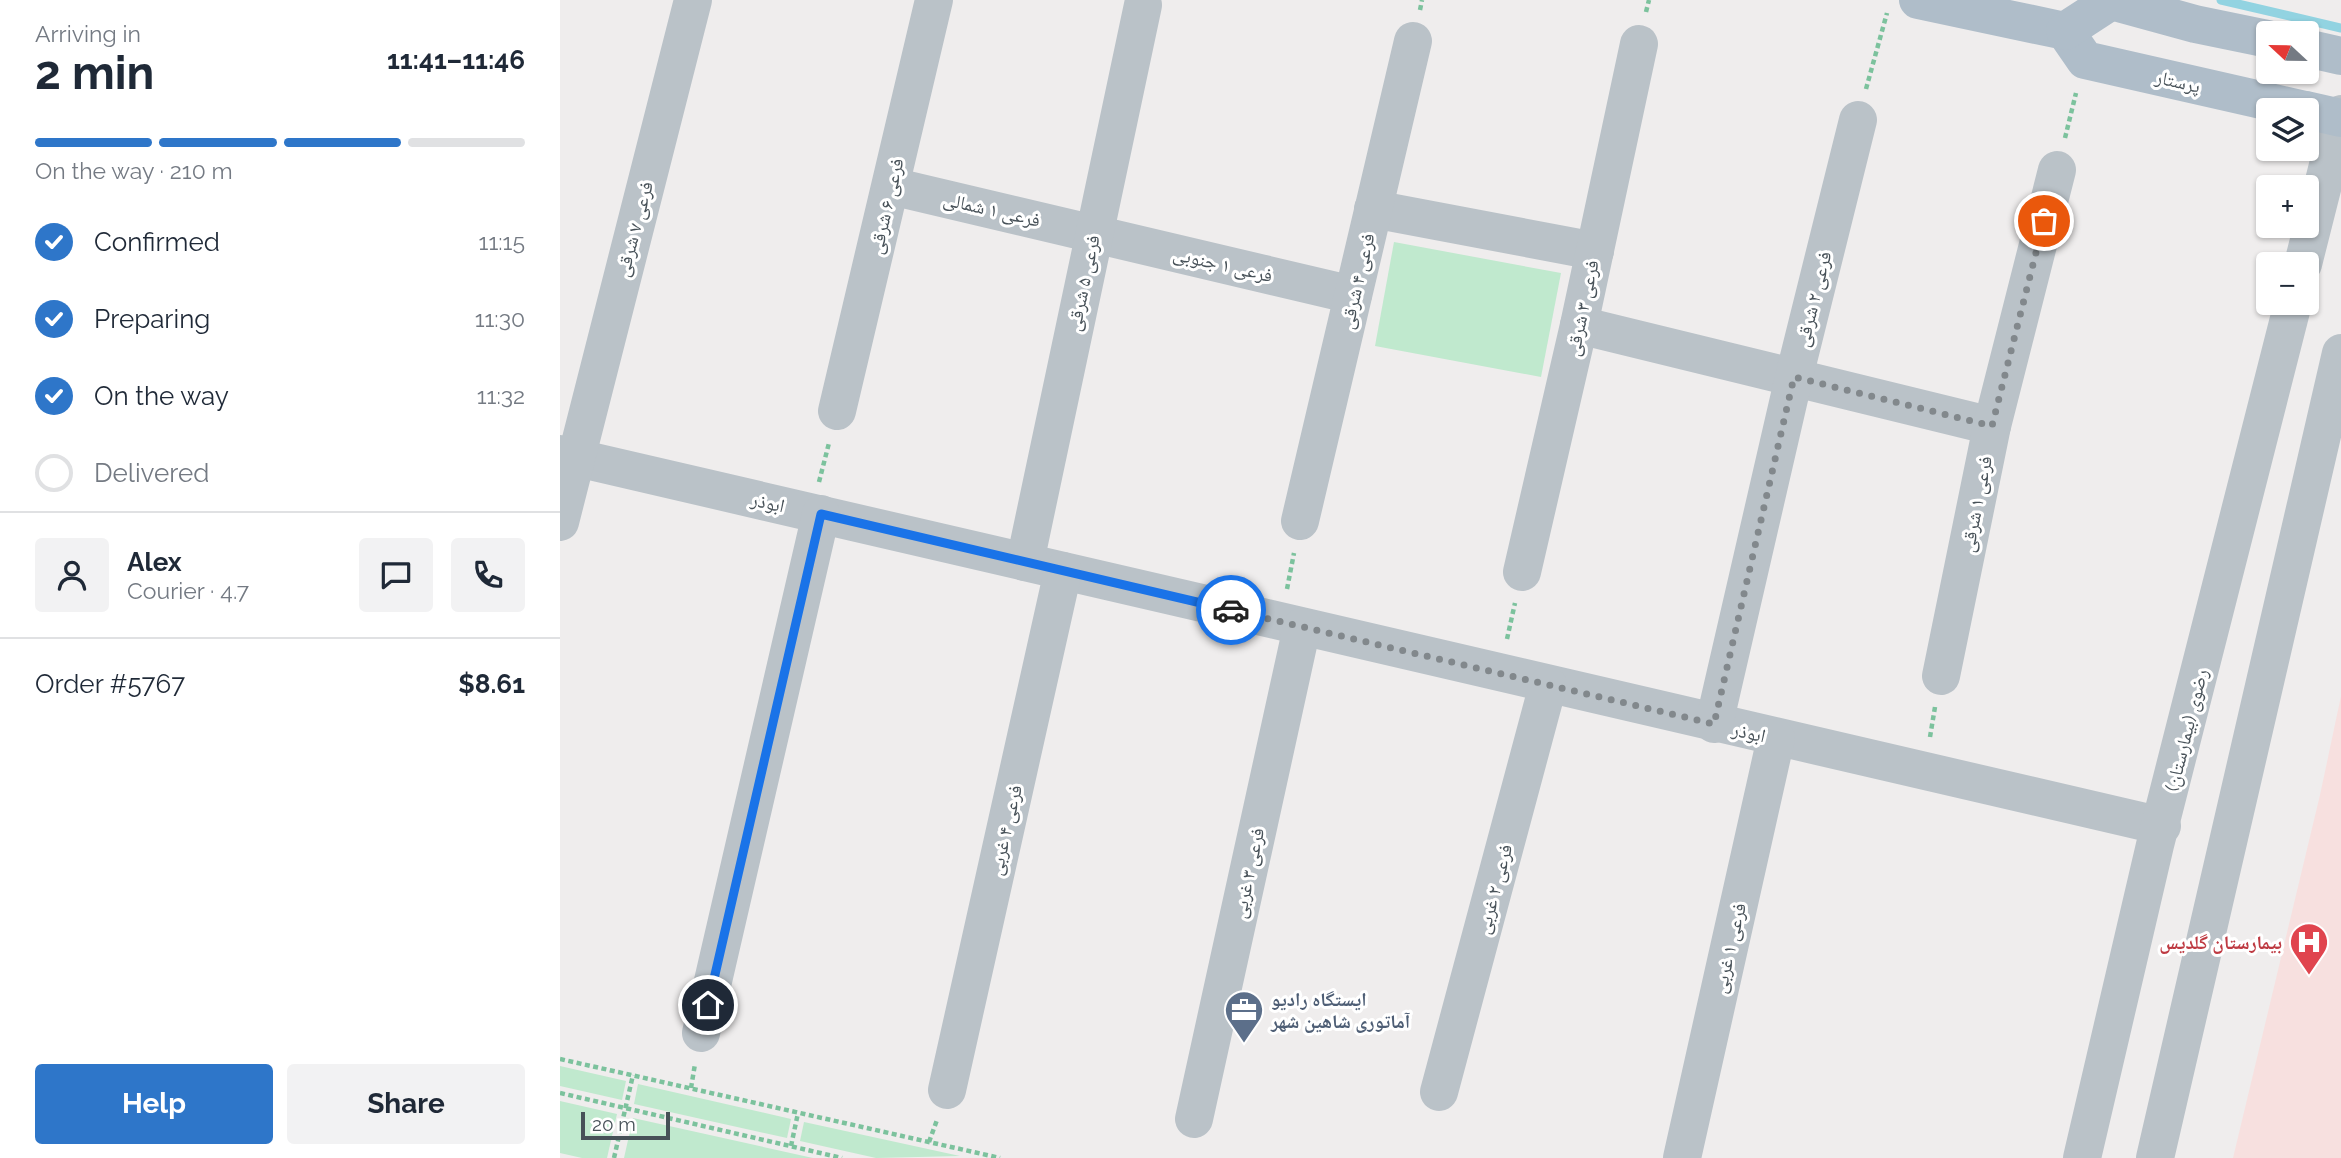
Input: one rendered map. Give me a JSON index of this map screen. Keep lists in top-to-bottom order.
{
  "streets": {
    "main road": ["پرستار"],
    "street": [
      "فرعی ۶ شرقی",
      "فرعی ۱ شمالی",
      "فرعی ۷ شرقی",
      "فرعی ۱ جنوبی",
      "فرعی ۴ شرقی",
      "فرعی ۵ شرقی",
      "فرعی ۲ شرقی",
      "فرعی ۳ شرقی",
      "ابوذر",
      "فرعی ۱ شرقی",
      "رضوی (بیمارستان)",
      "فرعی ۴ غربی",
      "فرعی ۳ غربی",
      "فرعی ۲ غربی",
      "فرعی ۱ غربی"
    ]
  },
  "crossings": [
    ["فرعی ۶ شرقی", "فرعی ۱ شمالی"],
    ["فرعی ۱ شمالی", "فرعی ۱ جنوبی"],
    ["فرعی ۱ شمالی", "فرعی ۵ شرقی"],
    ["فرعی ۷ شرقی", "ابوذر"],
    ["فرعی ۱ جنوبی", "فرعی ۴ شرقی"],
    ["فرعی ۱ جنوبی", "فرعی ۵ شرقی"],
    ["فرعی ۵ شرقی", "ابوذر"],
    ["فرعی ۲ شرقی", "ابوذر"],
    ["ابوذر", "رضوی (بیمارستان)"],
    ["ابوذر", "فرعی ۴ غربی"],
    ["ابوذر", "فرعی ۳ غربی"],
    ["ابوذر", "فرعی ۲ غربی"],
    ["ابوذر", "فرعی ۱ غربی"]
  ],
  "places": {
    "hospital": ["بیمارستان گلدیس"],
    "office": ["ایستگاه رادیو آماتوری شاهین شهر"]
  },
  "scale_bar": "20 m",
  "north": "left",
  "page": {
    "heading": ["2 min", "Arriving in", "11:41–11:46"],
    "panel": [
      "Alex",
      "Courier · 4.7",
      "Order #5767",
      "$8.61"
    ],
    "map_buttons": ["+", "−"],
    "bar": "On the way · 210 m",
    "list": [
      ["Confirmed", "11:15"],
      ["Preparing", "11:30"],
      ["On the way", "11:32"],
      "Delivered"
    ],
    "buttons": ["Help", "Share"],
    "scale": "20 m"
  }
}
